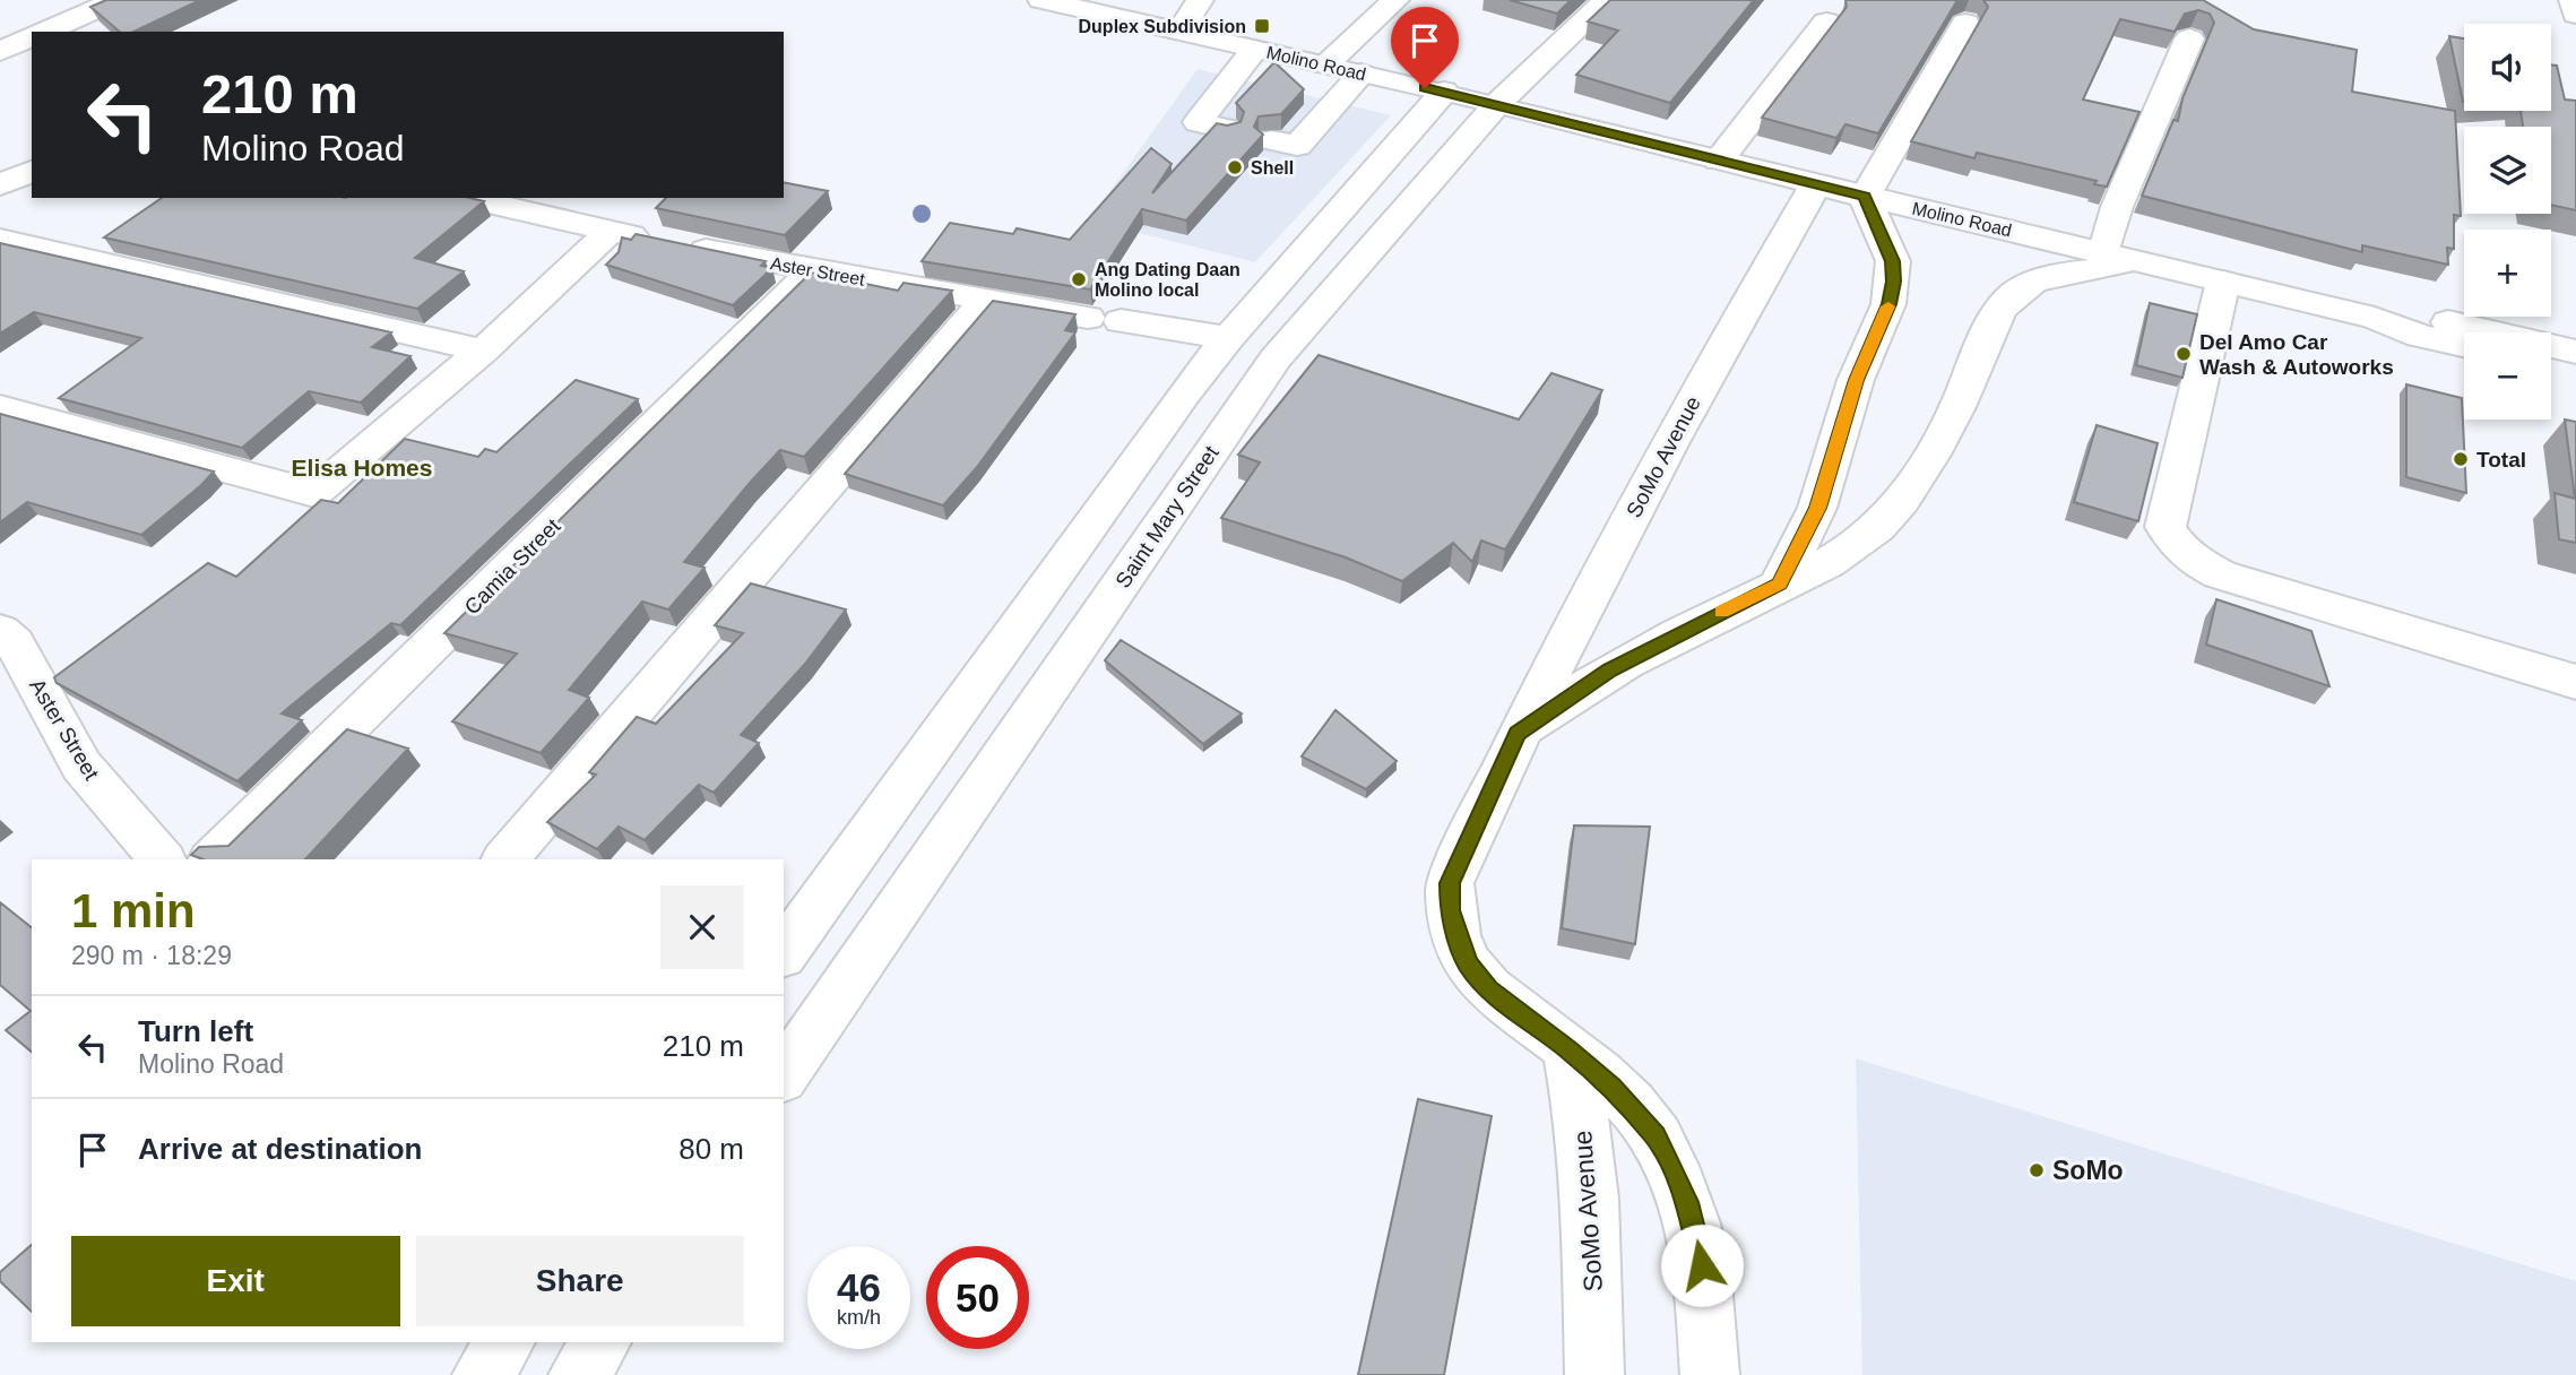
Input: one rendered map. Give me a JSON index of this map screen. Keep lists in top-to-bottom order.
{
  "streets": {
    "street": [
      "Molino Road",
      "Aster Street",
      "SoMo Avenue",
      "Saint Mary Street",
      "Camia Street"
    ]
  },
  "crossings": [
    ["Molino Road", "SoMo Avenue"],
    ["Molino Road", "Saint Mary Street"],
    ["Aster Street", "Camia Street"]
  ],
  "districts": ["Elisa Homes"],
  "places": {
    "transit": ["Duplex Subdivision"],
    "other": [
      "Shell",
      "Ang Dating Daan Molino local",
      "Del Amo Car Wash & Autoworks",
      "Total",
      "SoMo"
    ]
  },
  "page": {
    "map_buttons": ["+", "−"],
    "turn": ["210 m", "Molino Road"],
    "heading": ["1 min", "290 m · 18:29"],
    "list": [
      {
        "name": "Turn left",
        "note": "Molino Road",
        "value": "210 m"
      },
      {
        "name": "Arrive at destination",
        "value": "80 m"
      }
    ],
    "buttons": ["Exit", "Share"],
    "speed": "46 km/h",
    "limit": "50"
  }
}
